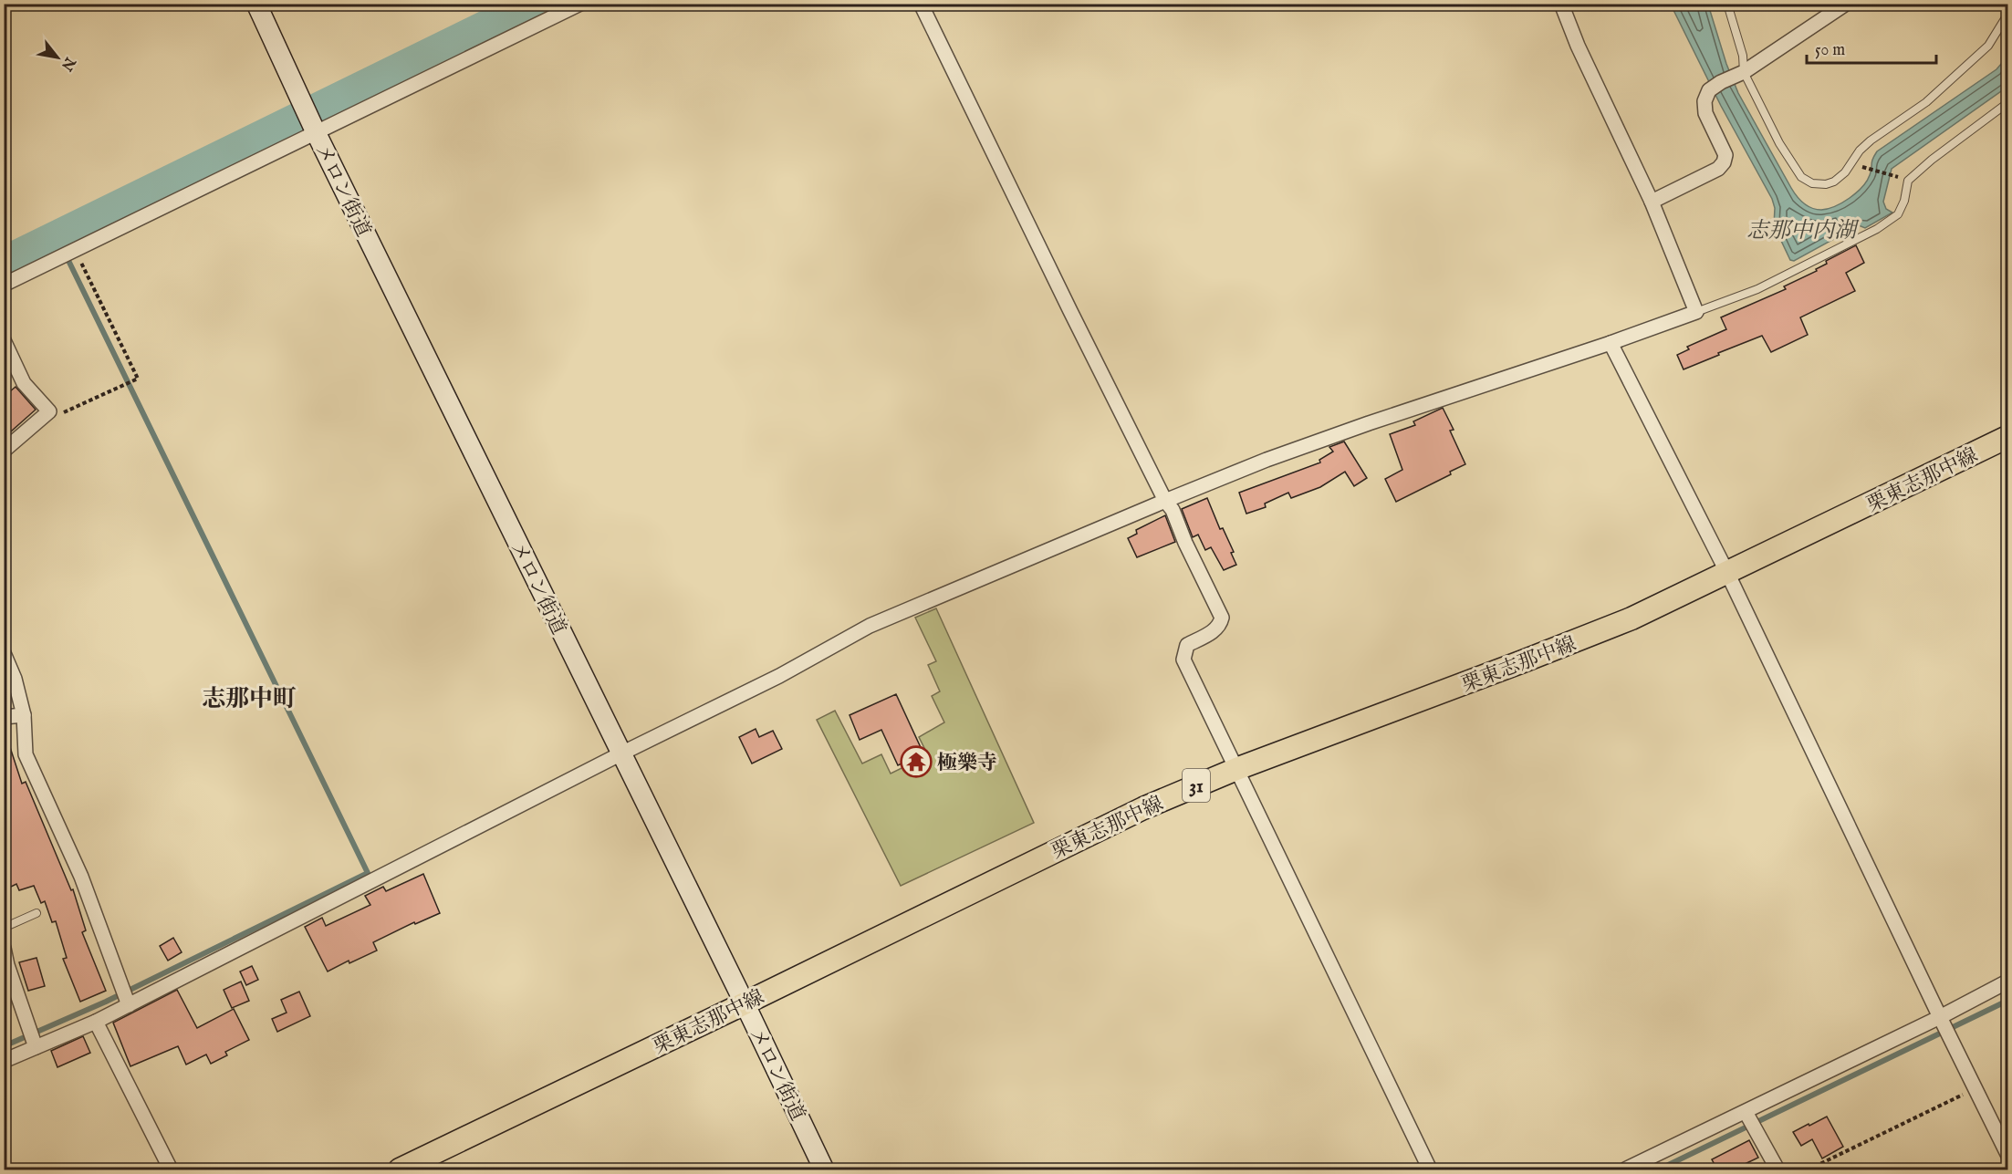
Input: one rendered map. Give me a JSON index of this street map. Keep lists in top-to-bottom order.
{
  "streets": {
    "main road": ["栗東志那中線", "31"],
    "street": ["メロン街道"]
  },
  "crossings": [
    ["メロン街道", "栗東志那中線"]
  ],
  "districts": ["志那中町"],
  "water": ["志那中内湖"],
  "places": {
    "temple": ["極樂寺"]
  },
  "scale_bar": "50 m",
  "north": "bottom right"
}
